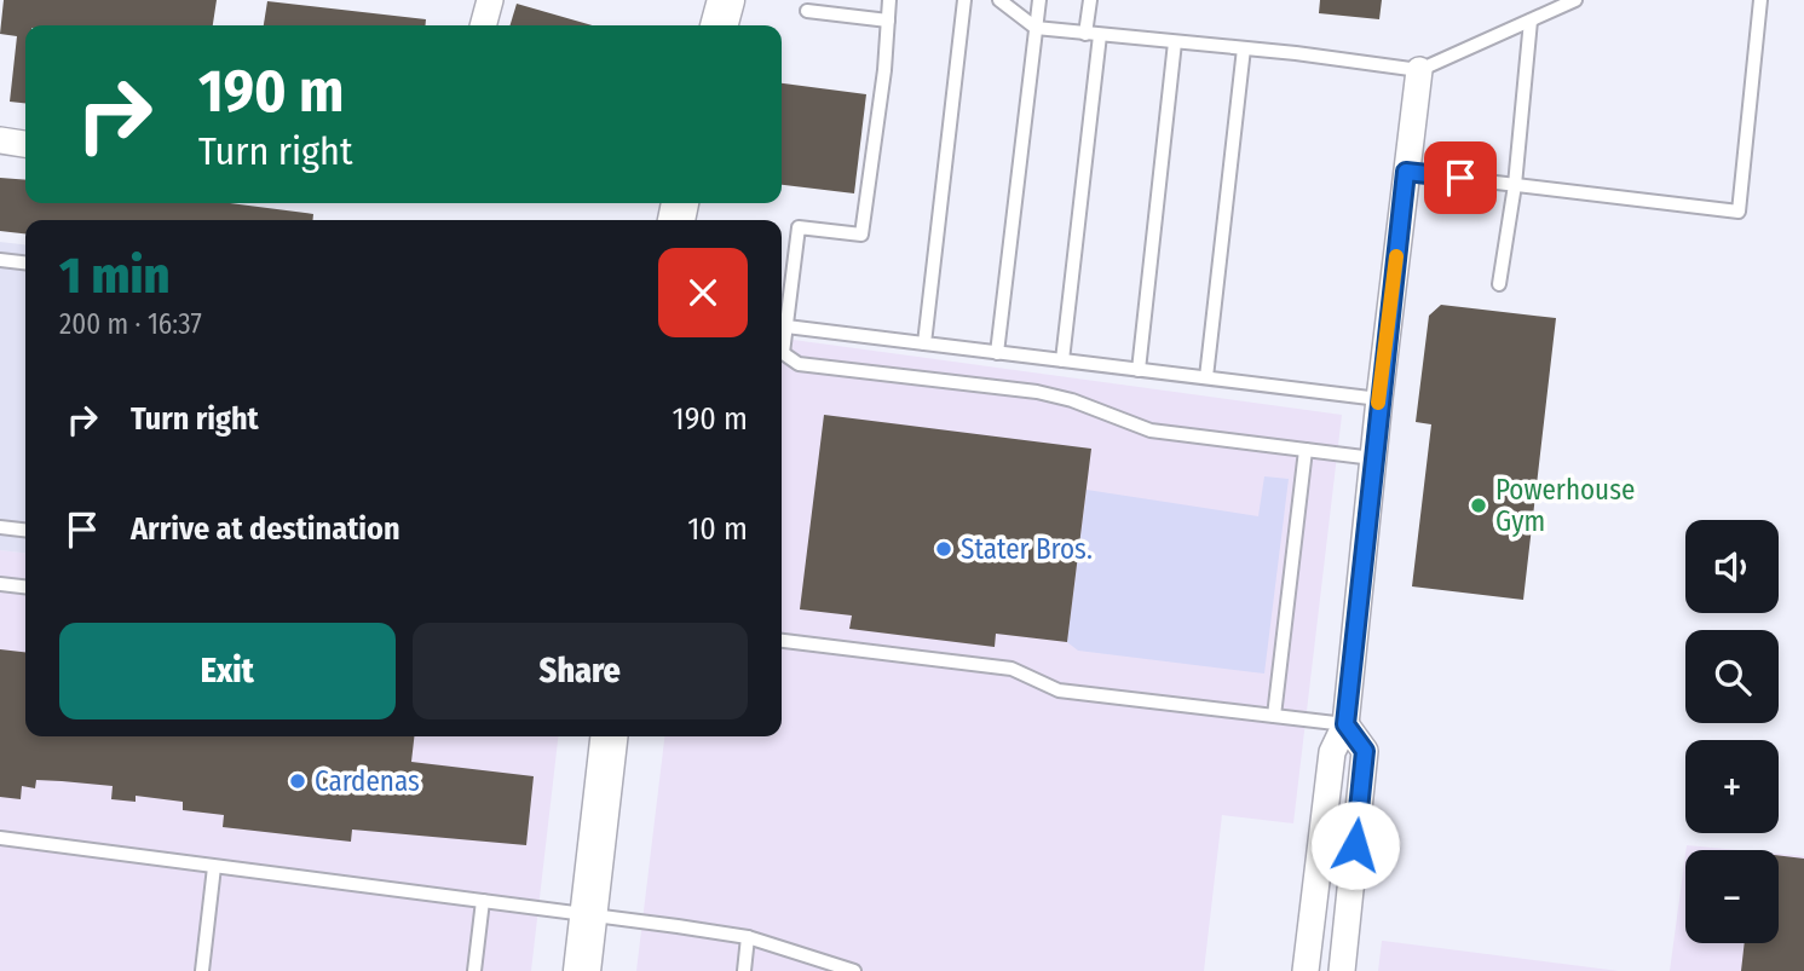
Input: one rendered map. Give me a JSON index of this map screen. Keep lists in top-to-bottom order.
{
  "places": ["Powerhouse Gym", "Stater Bros.", "Cardenas"],
  "page": {
    "turn": ["190 m", "Turn right"],
    "heading": ["1 min", "200 m · 16:37"],
    "list": [
      {
        "name": "Turn right",
        "value": "190 m"
      },
      {
        "name": "Arrive at destination",
        "value": "10 m"
      }
    ],
    "map_buttons": ["+", "−"],
    "buttons": ["Exit", "Share"]
  }
}
